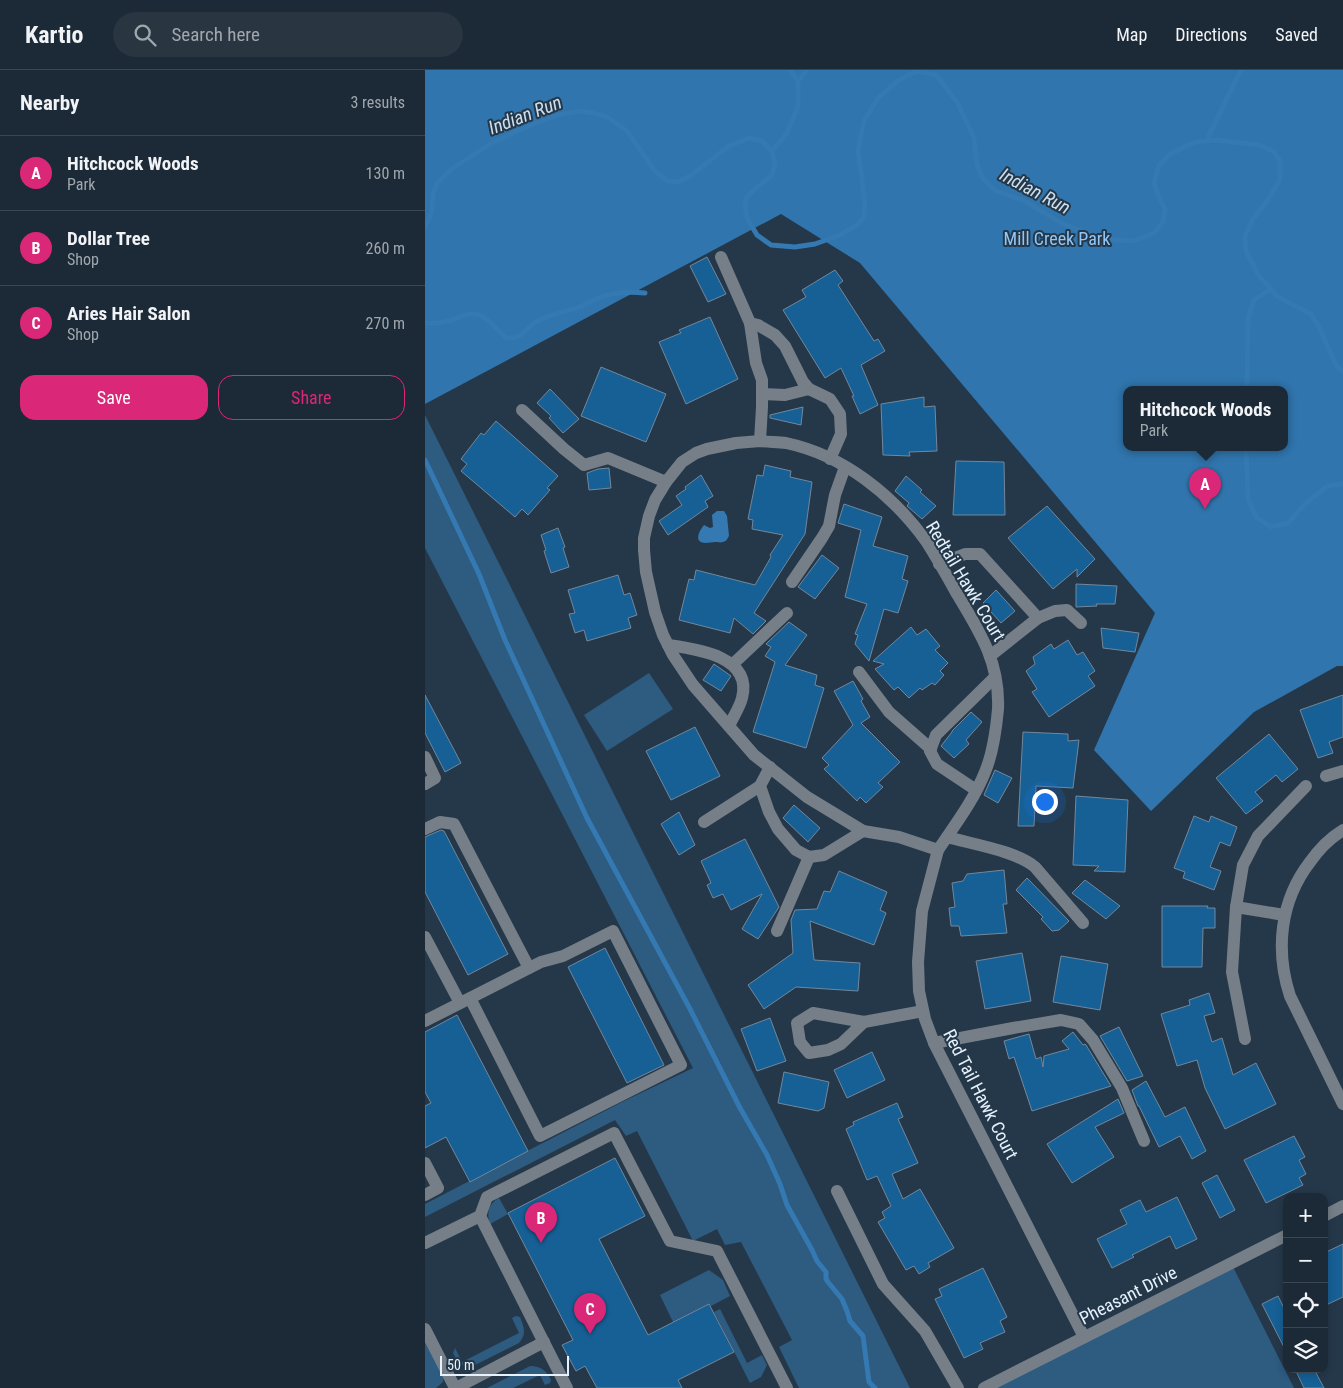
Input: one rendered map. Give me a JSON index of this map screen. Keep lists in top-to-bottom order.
{
  "streets": {
    "street": ["Redtail Hawk Court", "Red Tail Hawk Court", "Pheasant Drive"]
  },
  "crossings": [
    ["Redtail Hawk Court", "Red Tail Hawk Court"],
    ["Red Tail Hawk Court", "Pheasant Drive"]
  ],
  "water": ["Indian Run"],
  "parks": ["Mill Creek Park"],
  "scale_bar": "50 m",
  "page": {
    "header": "Kartio",
    "search": "Search here",
    "nav": ["Map", "Directions", "Saved"],
    "heading": ["Nearby", "3 results"],
    "list": [
      {
        "mark": "A",
        "name": "Hitchcock Woods",
        "note": "Park",
        "value": "130 m"
      },
      {
        "mark": "B",
        "name": "Dollar Tree",
        "note": "Shop",
        "value": "260 m"
      },
      {
        "mark": "C",
        "name": "Aries Hair Salon",
        "note": "Shop",
        "value": "270 m"
      }
    ],
    "buttons": ["Save", "Share"],
    "popup": ["Hitchcock Woods", "Park"],
    "pins": ["A", "B", "C"],
    "map_buttons": ["+", "−"],
    "scale": "50 m"
  }
}
